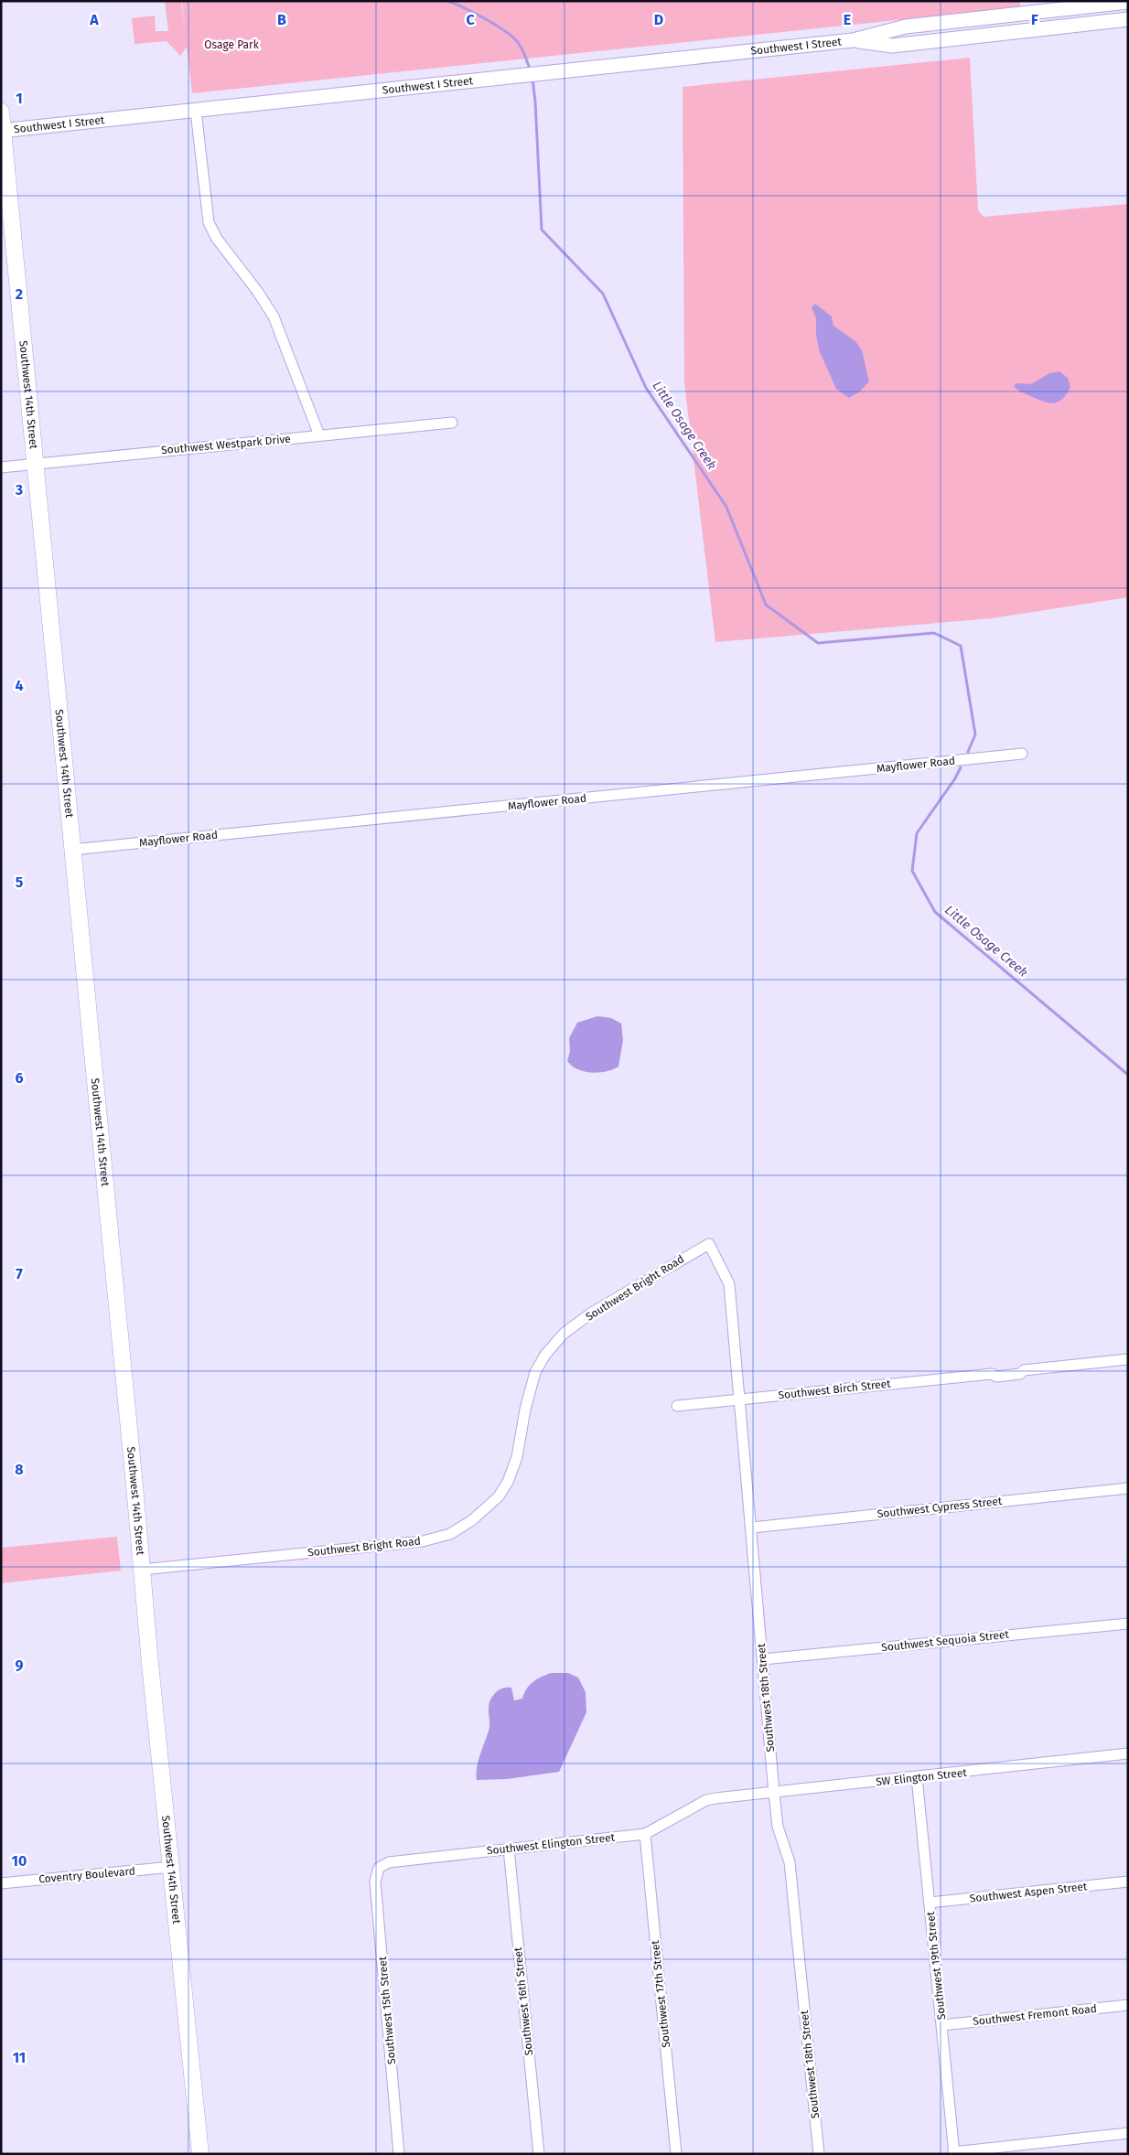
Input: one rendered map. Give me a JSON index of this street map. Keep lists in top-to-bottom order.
{
  "streets": {
    "main road": ["Southwest I Street", "Southwest 14th Street"],
    "street": [
      "Southwest Westpark Drive",
      "Mayflower Road",
      "Southwest Bright Road",
      "Southwest Birch Street",
      "Southwest Cypress Street",
      "Southwest Sequoia Street",
      "Southwest 18th Street",
      "SW Elington Street",
      "Southwest Elington Street",
      "Coventry Boulevard",
      "Southwest Aspen Street",
      "Southwest 19th Street",
      "Southwest 17th Street",
      "Southwest 16th Street",
      "Southwest 15th Street",
      "Southwest Fremont Road"
    ]
  },
  "crossings": [
    ["Southwest I Street", "Southwest 14th Street"],
    ["Southwest 14th Street", "Southwest Westpark Drive"],
    ["Southwest 14th Street", "Mayflower Road"],
    ["Southwest 14th Street", "Southwest Bright Road"],
    ["Southwest 14th Street", "Coventry Boulevard"],
    ["Southwest Bright Road", "Southwest 18th Street"],
    ["Southwest Birch Street", "Southwest 18th Street"],
    ["Southwest Cypress Street", "Southwest 18th Street"],
    ["Southwest Sequoia Street", "Southwest 18th Street"],
    ["Southwest 18th Street", "SW Elington Street"],
    ["SW Elington Street", "Southwest Elington Street"],
    ["SW Elington Street", "Southwest 19th Street"],
    ["Southwest Elington Street", "Southwest 17th Street"],
    ["Southwest Elington Street", "Southwest 16th Street"],
    ["Southwest Elington Street", "Southwest 15th Street"],
    ["Southwest Aspen Street", "Southwest 19th Street"],
    ["Southwest 19th Street", "Southwest Fremont Road"]
  ],
  "water": ["Little Osage Creek"],
  "parks": ["Osage Park"],
  "grid": {
    "columns": [
      "A",
      "B",
      "C",
      "D",
      "E",
      "F"
    ],
    "rows": [
      "1",
      "2",
      "3",
      "4",
      "5",
      "6",
      "7",
      "8",
      "9",
      "10",
      "11"
    ]
  }
}
